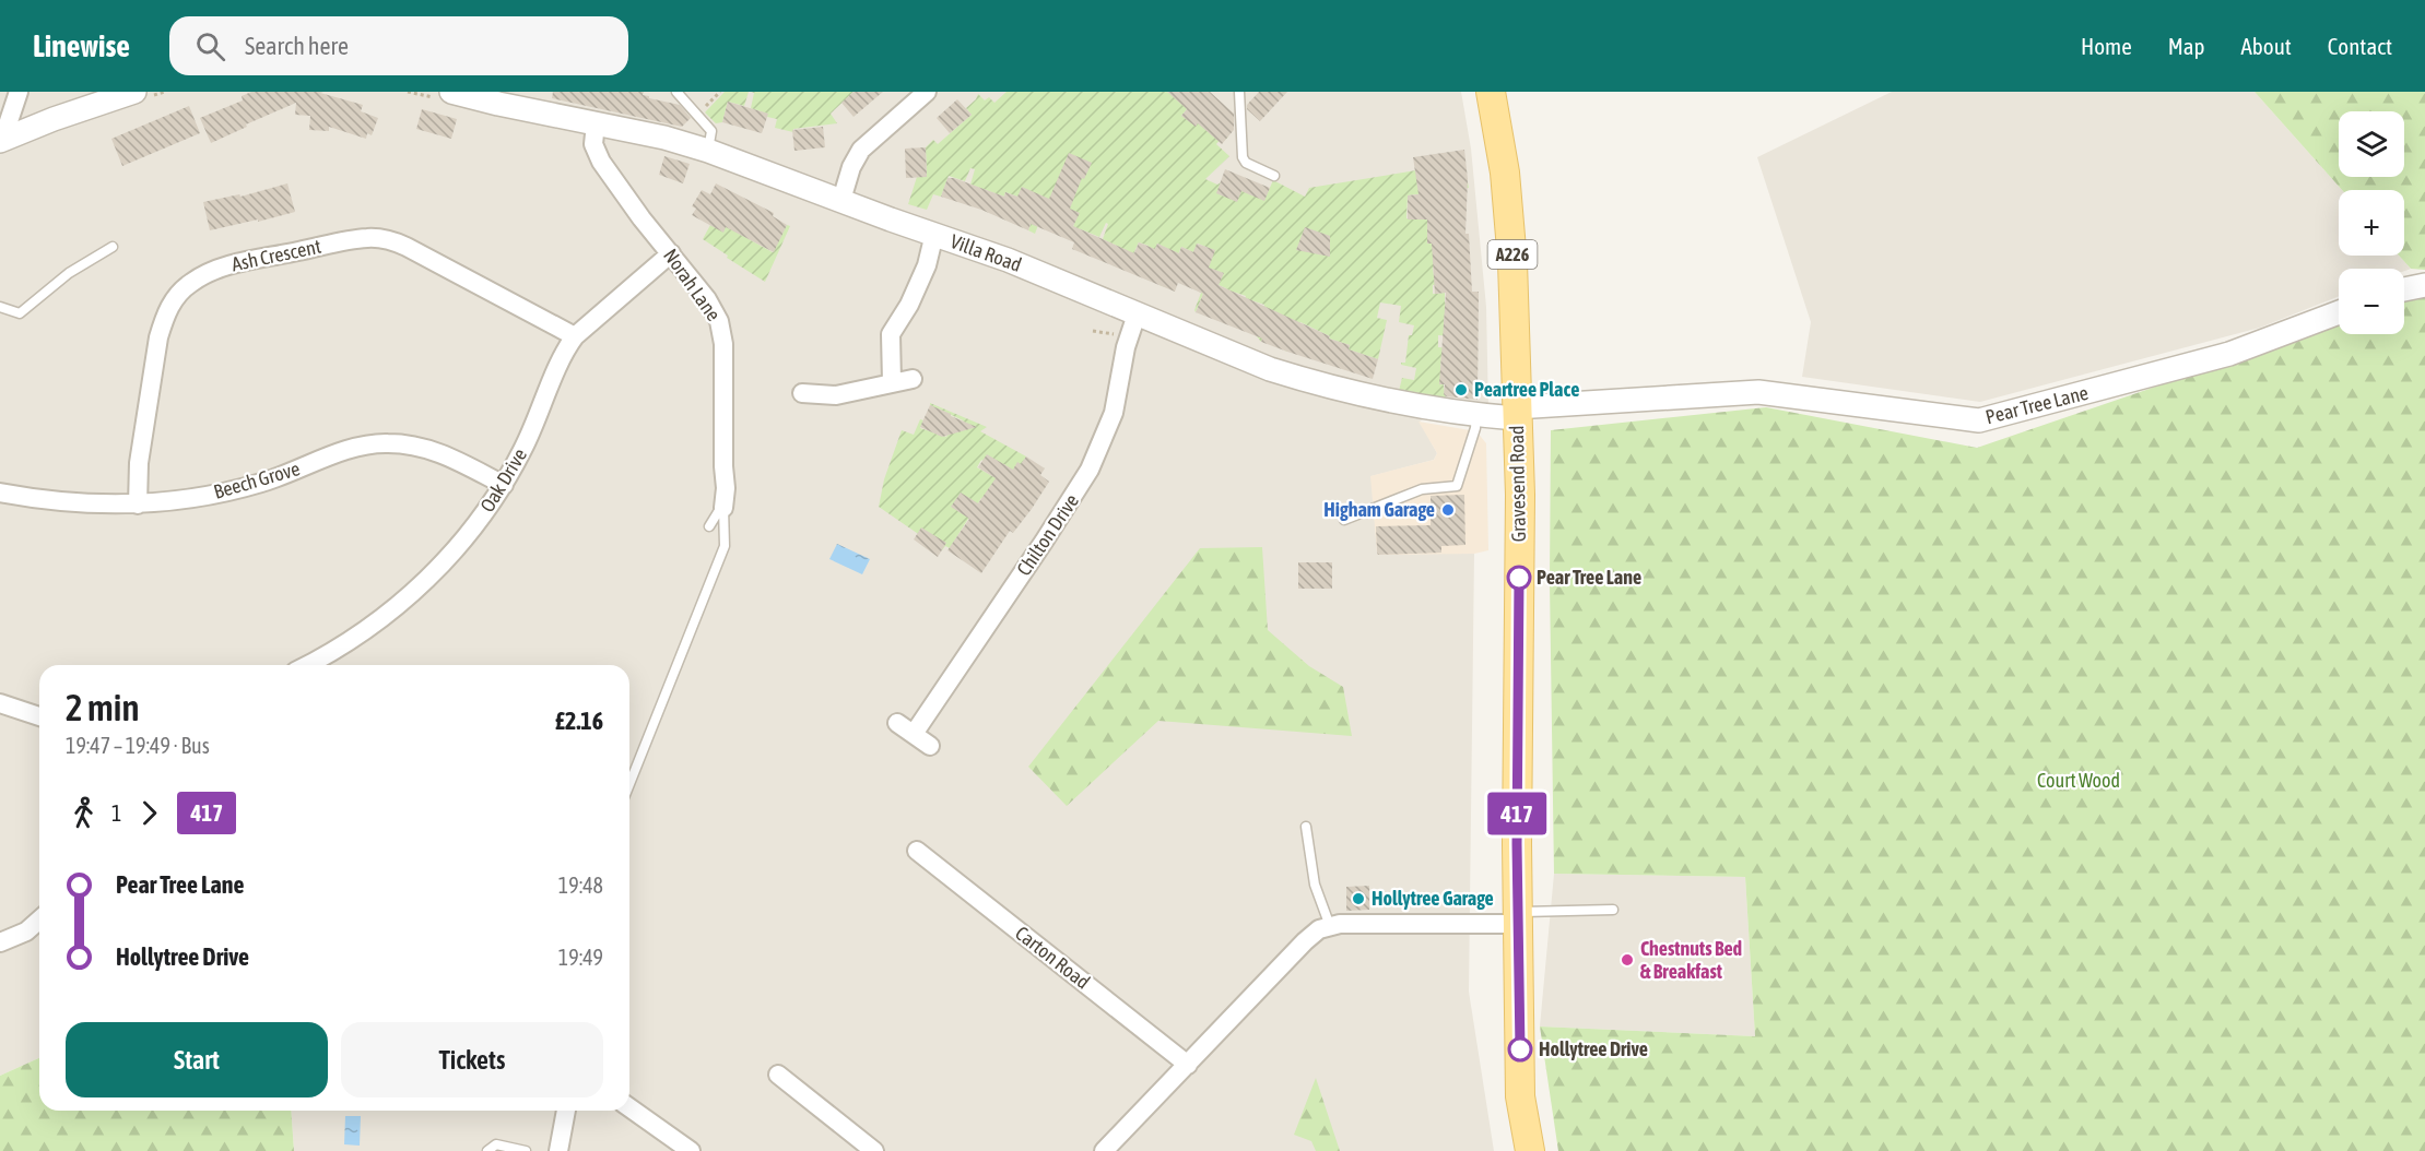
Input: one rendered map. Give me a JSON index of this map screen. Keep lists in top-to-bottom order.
{
  "streets": {
    "main road": ["A226", "Gravesend Road"],
    "street": [
      "Villa Road",
      "Ash Crescent",
      "Norah Lane",
      "Pear Tree Lane",
      "Beech Grove",
      "Oak Drive",
      "Chilton Drive",
      "Carton Road"
    ]
  },
  "crossings": [
    ["Villa Road", "Norah Lane"],
    ["Villa Road", "Pear Tree Lane"],
    ["Villa Road", "Gravesend Road"],
    ["Villa Road", "Chilton Drive"],
    ["Ash Crescent", "Beech Grove"],
    ["Ash Crescent", "Oak Drive"],
    ["Norah Lane", "Oak Drive"],
    ["Pear Tree Lane", "Gravesend Road"],
    ["Beech Grove", "Oak Drive"]
  ],
  "parks": ["Court Wood"],
  "places": [
    "Peartree Place",
    "Higham Garage",
    "Pear Tree Lane",
    "Hollytree Garage",
    "Chestnuts Bed & Breakfast",
    "Hollytree Drive"
  ],
  "lines": ["bus line 417"],
  "page": {
    "header": "Linewise",
    "search": "Search here",
    "nav": [
      "Home",
      "Map",
      "About",
      "Contact"
    ],
    "on_map": "417",
    "map_buttons": ["+", "−"],
    "heading": ["2 min", "19:47 – 19:49 · Bus", "£2.16"],
    "legs": ["1", "417"],
    "list": [
      {
        "name": "Pear Tree Lane",
        "value": "19:48"
      },
      {
        "name": "Hollytree Drive",
        "value": "19:49"
      }
    ],
    "buttons": ["Start", "Tickets"]
  }
}
